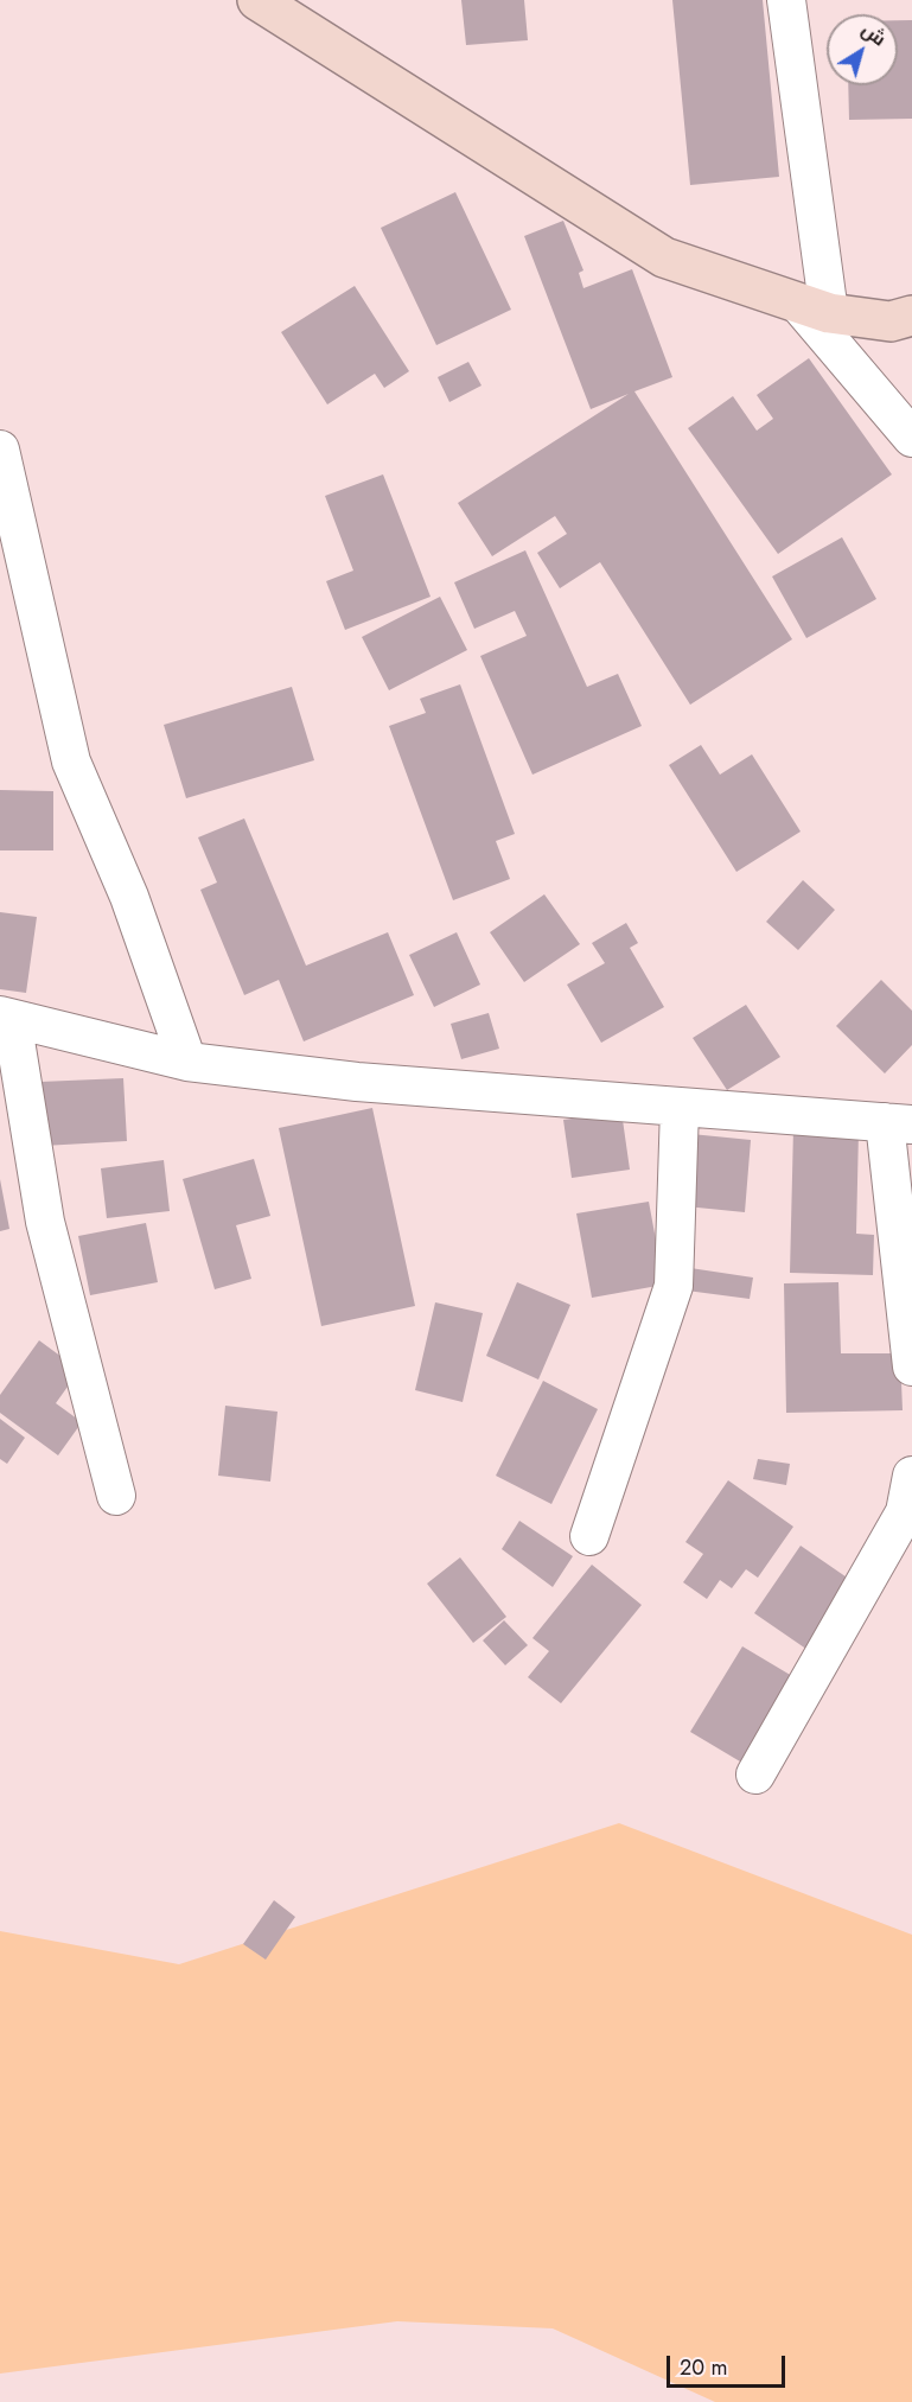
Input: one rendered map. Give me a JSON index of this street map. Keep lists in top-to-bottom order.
{
  "scale_bar": "20 m",
  "north": "top right"
}
